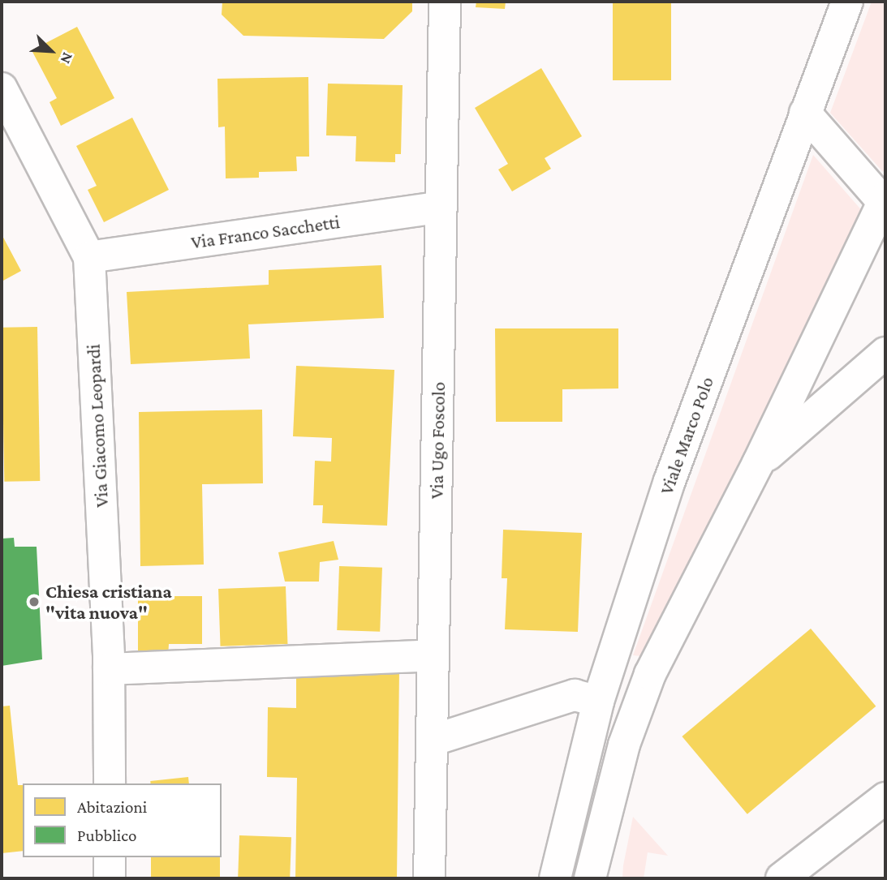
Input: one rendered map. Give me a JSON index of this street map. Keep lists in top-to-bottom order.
{
  "streets": {
    "street": [
      "Via Franco Sacchetti",
      "Via Giacomo Leopardi",
      "Viale Marco Polo",
      "Via Ugo Foscolo"
    ]
  },
  "crossings": [
    ["Via Franco Sacchetti", "Via Giacomo Leopardi"],
    ["Via Franco Sacchetti", "Via Ugo Foscolo"]
  ],
  "places": ["Chiesa cristiana \"vita nuova\""],
  "legend": ["Abitazioni", "Pubblico"],
  "north": "bottom right"
}
